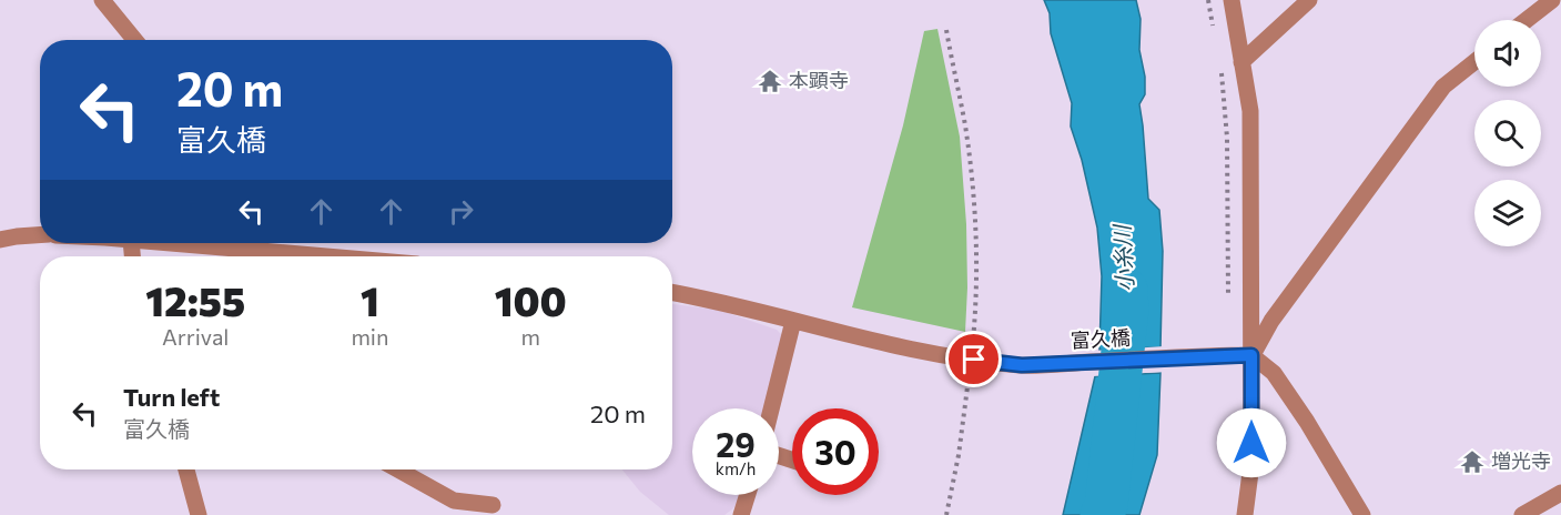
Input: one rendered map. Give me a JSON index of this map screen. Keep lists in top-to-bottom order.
{
  "streets": {
    "street": ["富久橋"]
  },
  "water": ["小糸川"],
  "places": {
    "temple": ["本顕寺", "増光寺"]
  },
  "page": {
    "turn": ["20 m", "富久橋"],
    "eta": [
      "12:55",
      "Arrival",
      "1",
      "min",
      "100",
      "m"
    ],
    "list": [
      {
        "name": "Turn left",
        "note": "富久橋",
        "value": "20 m"
      }
    ],
    "speed": "29 km/h",
    "limit": "30"
  }
}
